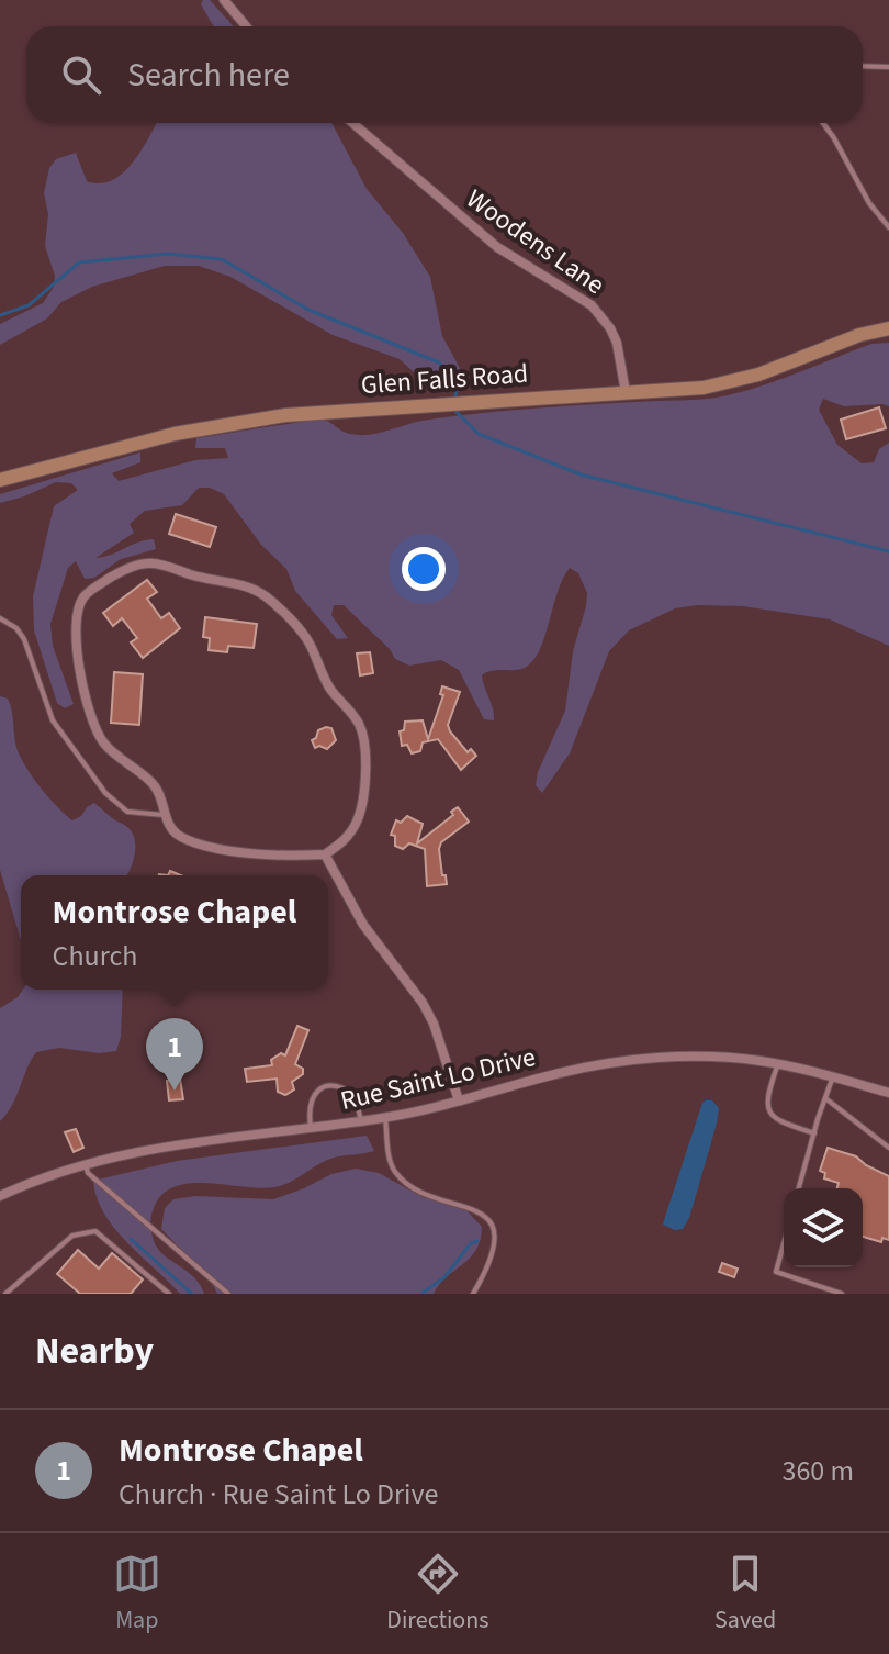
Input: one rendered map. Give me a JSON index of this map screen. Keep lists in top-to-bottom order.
{
  "streets": {
    "street": ["Woodens Lane", "Glen Falls Road", "Rue Saint Lo Drive"]
  },
  "crossings": [
    ["Woodens Lane", "Glen Falls Road"]
  ],
  "page": {
    "search": "Search here",
    "popup": ["Montrose Chapel", "Church"],
    "pins": "1",
    "heading": "Nearby",
    "list": [
      {
        "mark": "1",
        "name": "Montrose Chapel",
        "note": "Church · Rue Saint Lo Drive",
        "value": "360 m"
      }
    ],
    "nav": ["Map", "Directions", "Saved"]
  }
}
